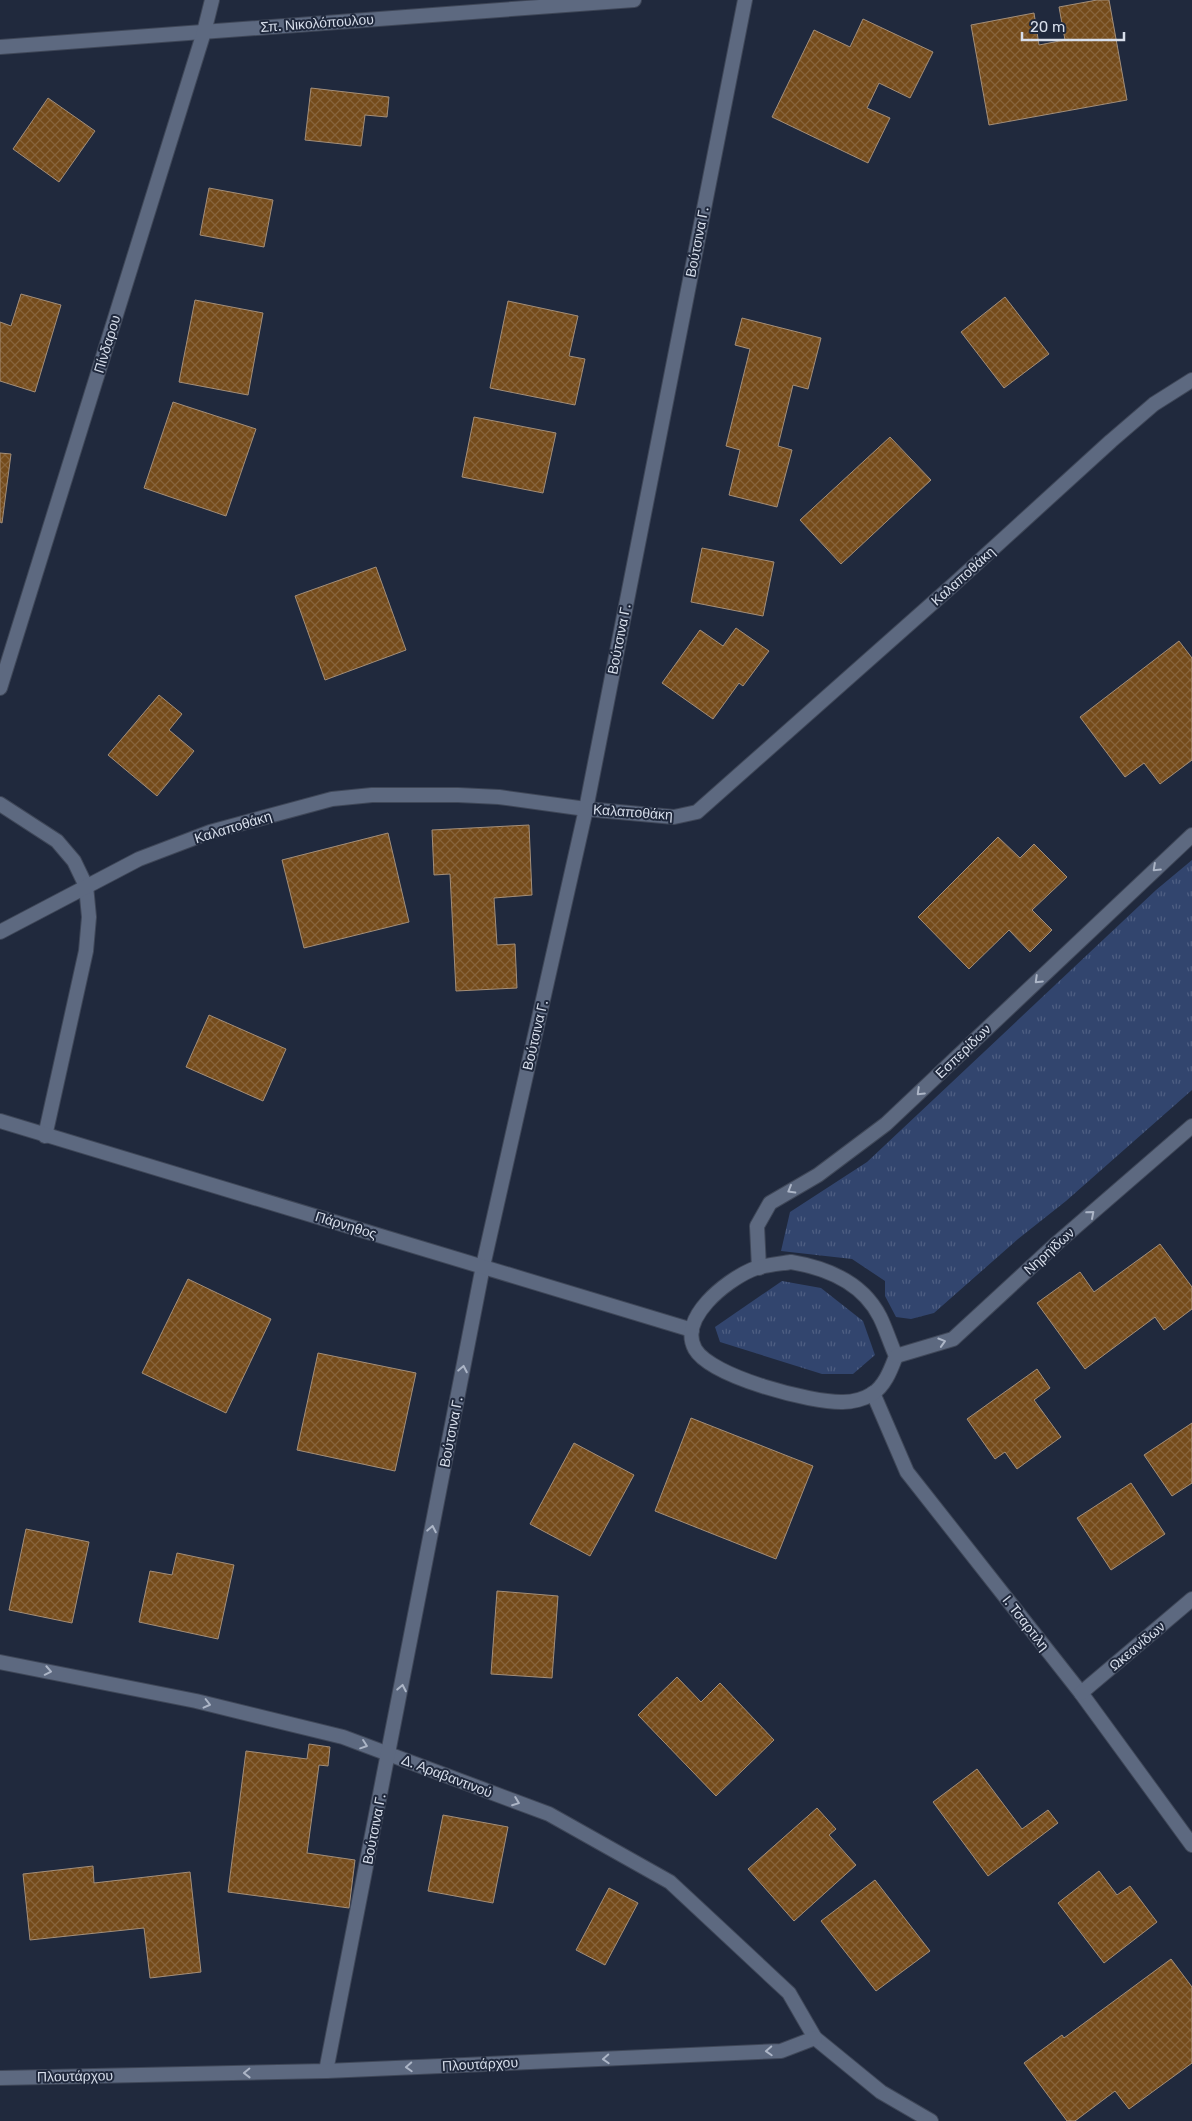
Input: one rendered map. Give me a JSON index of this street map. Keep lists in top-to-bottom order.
{
  "streets": {
    "street": [
      "Σπ. Νικολόπουλου",
      "Βούτσινα Γ.",
      "Πίνδαρου",
      "Καλαποθάκη",
      "Εσπερίδων",
      "Πάρνηθος",
      "Νηρηϊδων",
      "Ι. Τσαρτιλη",
      "Ωκεανίδων",
      "Δ. Αραβαντινού",
      "Πλουτάρχου"
    ]
  },
  "crossings": [
    ["Σπ. Νικολόπουλου", "Πίνδαρου"],
    ["Βούτσινα Γ.", "Καλαποθάκη"],
    ["Βούτσινα Γ.", "Πάρνηθος"],
    ["Βούτσινα Γ.", "Δ. Αραβαντινού"],
    ["Βούτσινα Γ.", "Πλουτάρχου"],
    ["Εσπερίδων", "Πάρνηθος"],
    ["Εσπερίδων", "Νηρηϊδων"],
    ["Εσπερίδων", "Ι. Τσαρτιλη"],
    ["Πάρνηθος", "Νηρηϊδων"],
    ["Πάρνηθος", "Ι. Τσαρτιλη"],
    ["Νηρηϊδων", "Ι. Τσαρτιλη"],
    ["Ι. Τσαρτιλη", "Ωκεανίδων"],
    ["Δ. Αραβαντινού", "Πλουτάρχου"]
  ],
  "one_way": [
    "Εσπερίδων",
    "Νηρηϊδων",
    "Δ. Αραβαντινού",
    "Πλουτάρχου"
  ],
  "scale_bar": "20 m"
}
